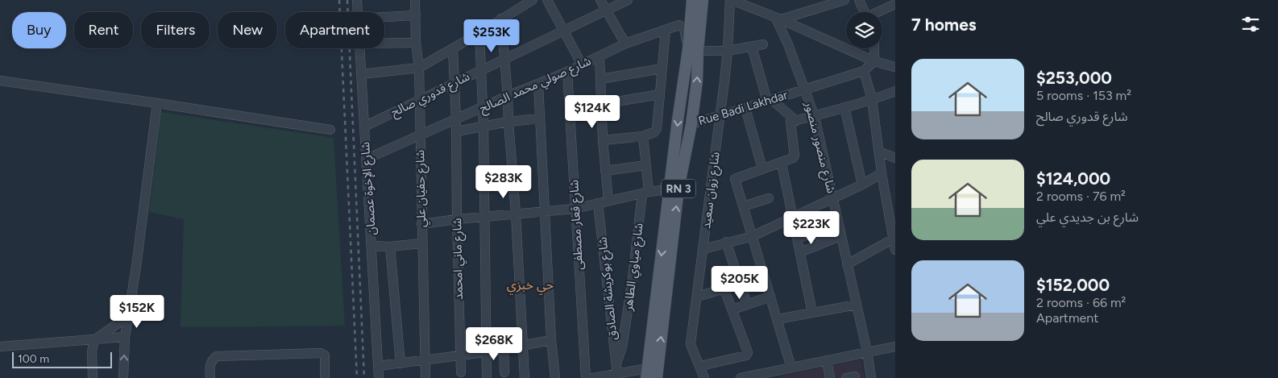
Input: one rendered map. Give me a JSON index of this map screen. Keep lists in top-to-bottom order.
{
  "streets": {
    "main road": ["RN 3"],
    "street": [
      "شارع صولي محمد الصالح",
      "شارع قدوري صالح",
      "Rue Badi Lakhdar",
      "شارع منصور منصور",
      "شارع الإخوة عصمان",
      "شارع حفيان علي",
      "شارع زوان سعيد",
      "شارع قعار مصطفى",
      "شارع ماني امحمد",
      "شارع مياوي الطاهر",
      "شارع بوكريشة الصادق"
    ]
  },
  "crossings": [
    ["شارع صولي محمد الصالح", "شارع الإخوة عصمان"],
    ["شارع صولي محمد الصالح", "شارع حفيان علي"],
    ["شارع صولي محمد الصالح", "RN 3"],
    ["شارع صولي محمد الصالح", "شارع قعار مصطفى"],
    ["شارع صولي محمد الصالح", "شارع ماني امحمد"],
    ["شارع قدوري صالح", "شارع الإخوة عصمان"],
    ["شارع قدوري صالح", "شارع حفيان علي"],
    ["شارع قدوري صالح", "شارع ماني امحمد"],
    ["Rue Badi Lakhdar", "شارع منصور منصور"],
    ["Rue Badi Lakhdar", "RN 3"],
    ["Rue Badi Lakhdar", "شارع زوان سعيد"],
    ["شارع مياوي الطاهر", "شارع بوكريشة الصادق"]
  ],
  "districts": ["حي خبزي"],
  "scale_bar": "100 m",
  "page": {
    "heading": "7 homes",
    "chip": [
      "Buy",
      "Rent",
      "Filters",
      "New",
      "Apartment"
    ],
    "price": [
      "$253K",
      "$124K",
      "$283K",
      "$223K",
      "$205K",
      "$152K",
      "$268K"
    ],
    "list": [
      {
        "name": "$253,000",
        "note": "5 rooms · 153 m² · شارع قدوري صالح"
      },
      {
        "name": "$124,000",
        "note": "2 rooms · 76 m² · شارع بن جديدي علي"
      },
      {
        "name": "$152,000",
        "note": "2 rooms · 66 m² · Apartment"
      }
    ],
    "scale": "100 m"
  }
}
